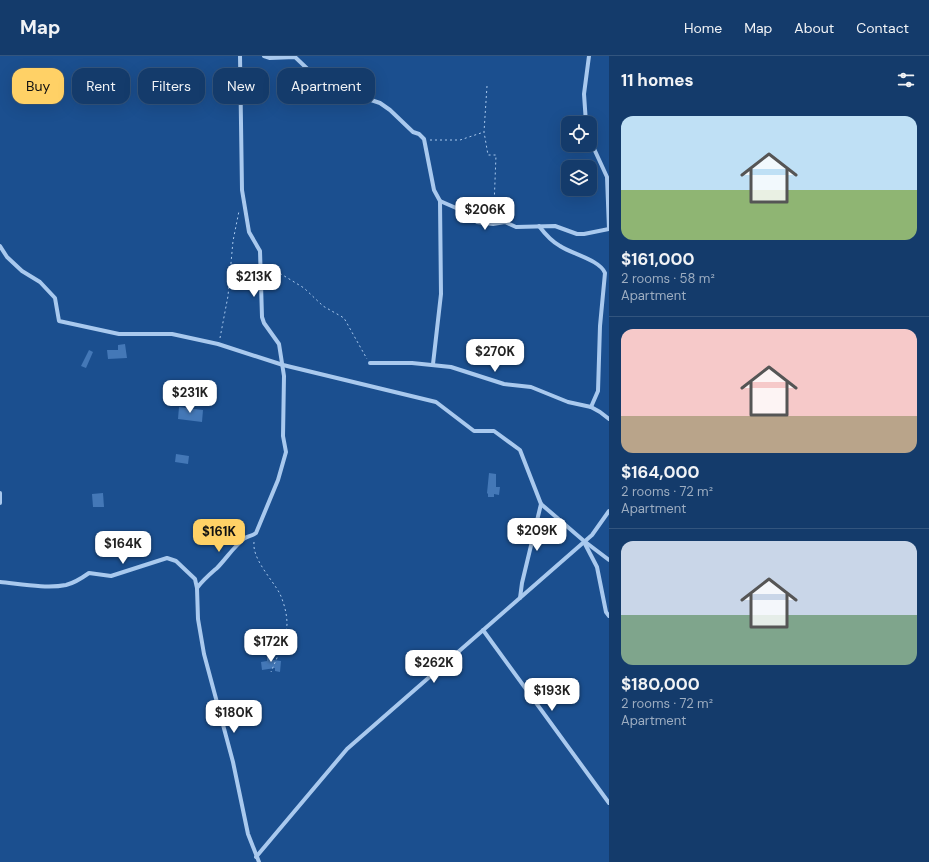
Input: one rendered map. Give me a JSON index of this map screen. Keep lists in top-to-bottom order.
{
  "page": {
    "header": "Map",
    "nav": [
      "Home",
      "Map",
      "About",
      "Contact"
    ],
    "heading": "11 homes",
    "chip": [
      "Buy",
      "Rent",
      "Filters",
      "New",
      "Apartment"
    ],
    "list": [
      {
        "name": "$161,000",
        "note": "2 rooms · 58 m² · Apartment"
      },
      {
        "name": "$164,000",
        "note": "2 rooms · 72 m² · Apartment"
      },
      {
        "name": "$180,000",
        "note": "2 rooms · 72 m² · Apartment"
      }
    ],
    "price": [
      "$206K",
      "$213K",
      "$270K",
      "$231K",
      "$209K",
      "$161K",
      "$164K",
      "$172K",
      "$262K",
      "$193K",
      "$180K"
    ]
  }
}
